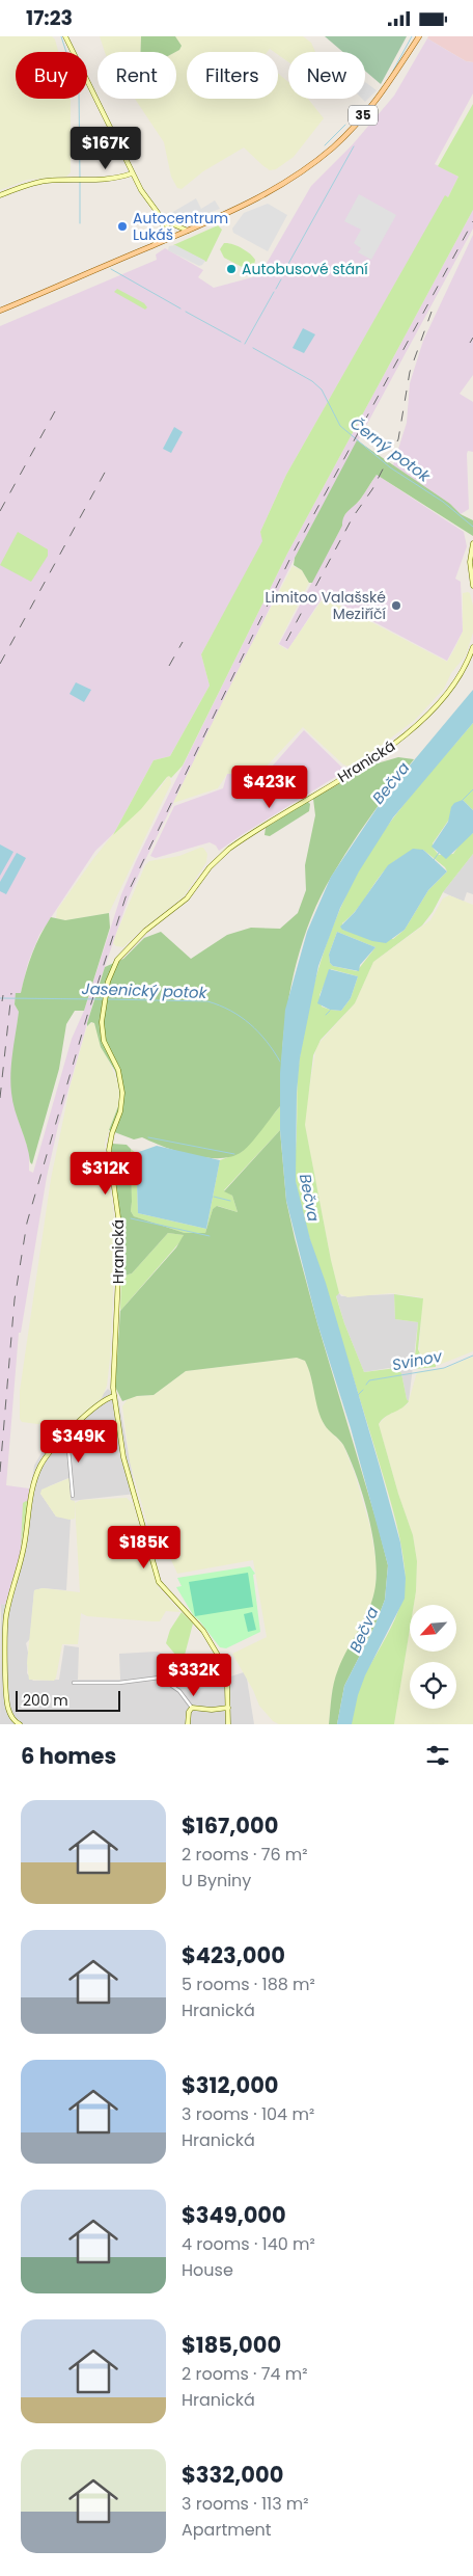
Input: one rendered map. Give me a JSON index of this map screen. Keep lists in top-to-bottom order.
{
  "streets": {
    "main road": ["35"],
    "street": ["Hranická"]
  },
  "water": [
    "Černý potok",
    "Bečva",
    "Jasenický potok",
    "Svinov"
  ],
  "places": ["Autocentrum Lukáš", "Autobusové stání", "Limitoo Valašské Meziříčí"],
  "scale_bar": "200 m",
  "north": "bottom left",
  "page": {
    "status": "17:23",
    "chip": [
      "Buy",
      "Rent",
      "Filters",
      "New"
    ],
    "price": [
      "$167K",
      "$423K",
      "$312K",
      "$349K",
      "$185K",
      "$332K"
    ],
    "scale": "200 m",
    "heading": "6 homes",
    "list": [
      {
        "name": "$167,000",
        "note": "2 rooms · 76 m² · U Byniny"
      },
      {
        "name": "$423,000",
        "note": "5 rooms · 188 m² · Hranická"
      },
      {
        "name": "$312,000",
        "note": "3 rooms · 104 m² · Hranická"
      },
      {
        "name": "$349,000",
        "note": "4 rooms · 140 m² · House"
      },
      {
        "name": "$185,000",
        "note": "2 rooms · 74 m² · Hranická"
      },
      {
        "name": "$332,000",
        "note": "3 rooms · 113 m² · Apartment"
      }
    ]
  }
}
